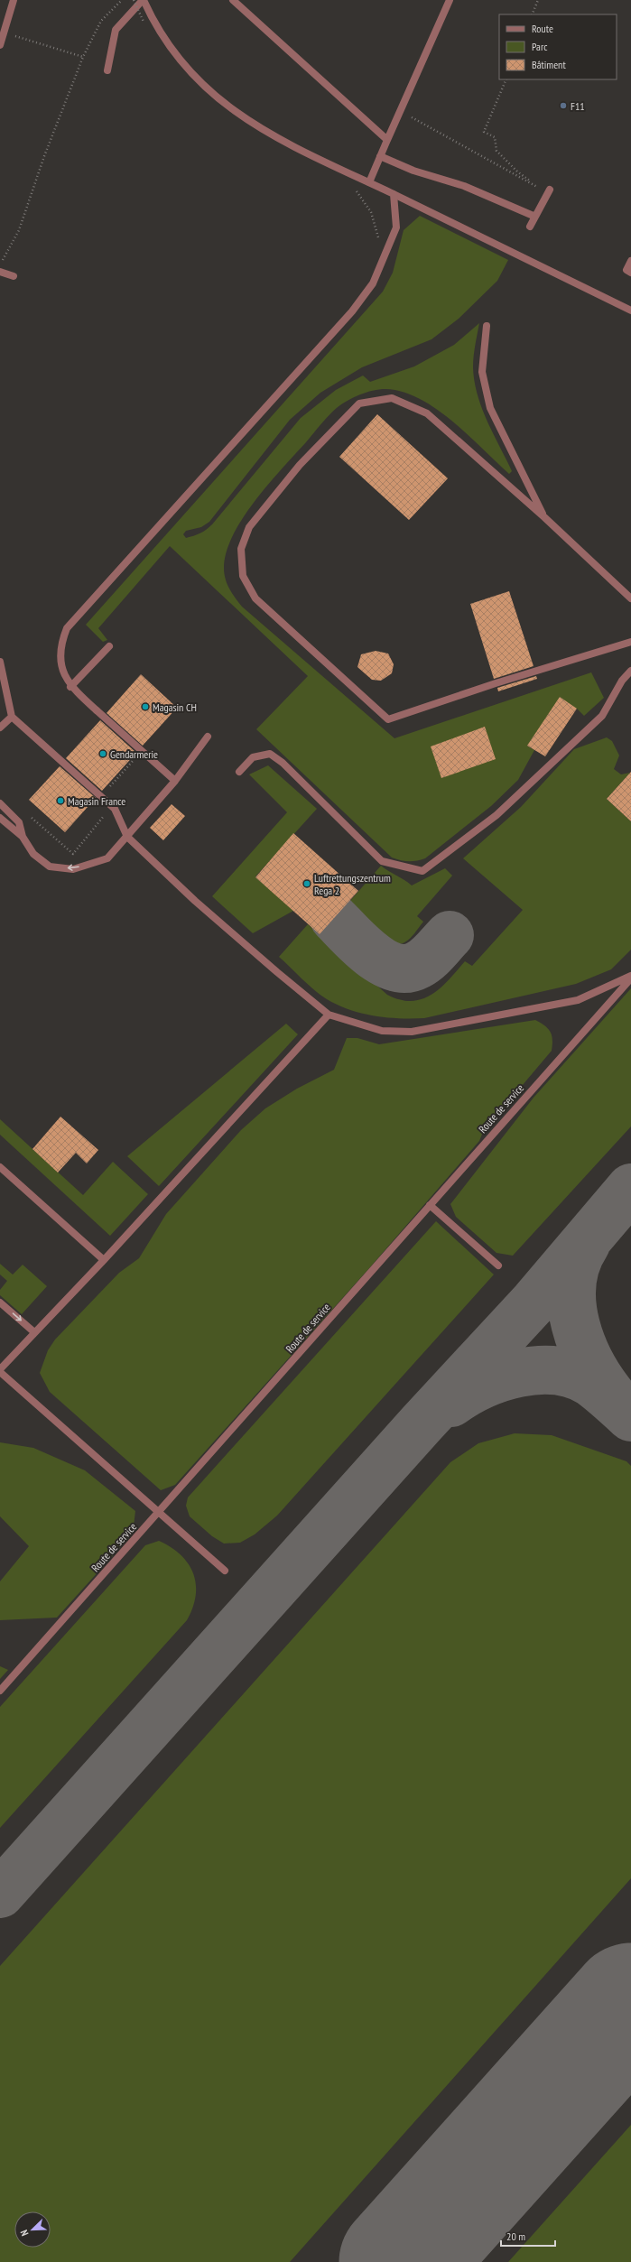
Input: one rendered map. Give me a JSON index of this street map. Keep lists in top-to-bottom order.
{
  "streets": {
    "street": ["Route de service"]
  },
  "places": [
    "F11",
    "Magasin CH",
    "Gendarmerie",
    "Magasin France",
    "Luftrettungszentrum Rega 2"
  ],
  "legend": ["Route", "Parc", "Bâtiment"],
  "scale_bar": "20 m",
  "north": "bottom left"
}
